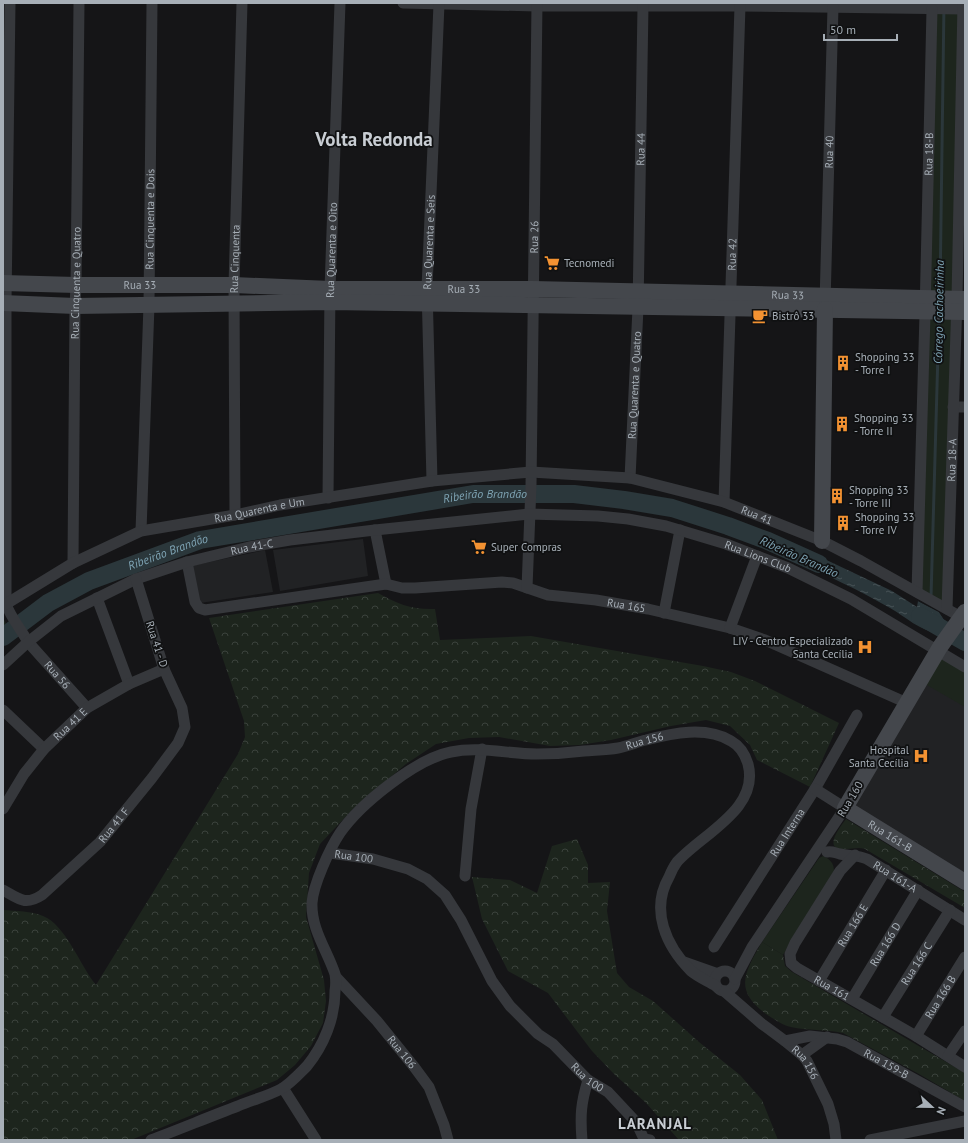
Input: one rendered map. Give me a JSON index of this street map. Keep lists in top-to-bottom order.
{
  "streets": {
    "street": [
      "Rua 44",
      "Rua 40",
      "Rua 18-B",
      "Rua Cinquenta e Dois",
      "Rua 26",
      "Rua Quarenta e Seis",
      "Rua Quarenta e Oito",
      "Rua 42",
      "Rua Cinquenta",
      "Rua Cinquenta e Quatro",
      "Rua 33",
      "Rua Quarenta e Quatro",
      "Rua 18-A",
      "Rua Quarenta e Um",
      "Rua 41",
      "Rua 41-C",
      "Rua Lions Club",
      "Rua 165",
      "Rua 41 - D",
      "Rua 56",
      "Rua 41 E",
      "Rua 156",
      "Rua 160",
      "Rua 41 F",
      "Rua Interna",
      "Rua 161-B",
      "Rua 100",
      "Rua 161-A",
      "Rua 166 E",
      "Rua 166 D",
      "Rua 166 C",
      "Rua 161",
      "Rua 166 B",
      "Rua 106",
      "Rua 159-B"
    ]
  },
  "crossings": [
    ["Rua 44", "Rua 33"],
    ["Rua 44", "Rua Quarenta e Quatro"],
    ["Rua 40", "Rua 33"],
    ["Rua 40", "Rua 41"],
    ["Rua 18-B", "Rua 33"],
    ["Rua 18-B", "Rua 41"],
    ["Rua Cinquenta e Dois", "Rua 33"],
    ["Rua Cinquenta e Dois", "Rua Quarenta e Um"],
    ["Rua 26", "Rua 33"],
    ["Rua 26", "Rua Quarenta e Um"],
    ["Rua 26", "Rua 41"],
    ["Rua 26", "Rua 41-C"],
    ["Rua 26", "Rua Lions Club"],
    ["Rua 26", "Rua 165"],
    ["Rua Quarenta e Seis", "Rua 33"],
    ["Rua Quarenta e Seis", "Rua Quarenta e Um"],
    ["Rua Quarenta e Oito", "Rua 33"],
    ["Rua Quarenta e Oito", "Rua Quarenta e Um"],
    ["Rua 42", "Rua 33"],
    ["Rua 42", "Rua 41"],
    ["Rua Cinquenta", "Rua 33"],
    ["Rua Cinquenta", "Rua Quarenta e Um"],
    ["Rua Cinquenta e Quatro", "Rua 33"],
    ["Rua Cinquenta e Quatro", "Rua Quarenta e Um"],
    ["Rua 33", "Rua Quarenta e Quatro"],
    ["Rua 33", "Rua 18-A"],
    ["Rua 33", "Rua 56"],
    ["Rua Quarenta e Quatro", "Rua 41"],
    ["Rua 18-A", "Rua 41"],
    ["Rua Quarenta e Um", "Rua 41"],
    ["Rua Quarenta e Um", "Rua 56"],
    ["Rua 41-C", "Rua Lions Club"],
    ["Rua 41-C", "Rua 165"],
    ["Rua 41-C", "Rua 41 - D"],
    ["Rua 41-C", "Rua 56"],
    ["Rua Lions Club", "Rua 160"],
    ["Rua 165", "Rua 160"],
    ["Rua 41 - D", "Rua 41 E"],
    ["Rua 41 - D", "Rua 41 F"],
    ["Rua 56", "Rua 41 E"],
    ["Rua 156", "Rua 160"],
    ["Rua 156", "Rua 100"],
    ["Rua 156", "Rua 159-B"],
    ["Rua 160", "Rua 161-B"],
    ["Rua 160", "Rua 161-A"],
    ["Rua Interna", "Rua 161-B"],
    ["Rua 100", "Rua 106"],
    ["Rua 161-A", "Rua 166 E"],
    ["Rua 161-A", "Rua 166 D"],
    ["Rua 161-A", "Rua 166 C"],
    ["Rua 161-A", "Rua 161"],
    ["Rua 166 E", "Rua 161"],
    ["Rua 166 D", "Rua 161"],
    ["Rua 166 C", "Rua 161"],
    ["Rua 161", "Rua 166 B"]
  ],
  "districts": ["Volta Redonda", "LARANJAL"],
  "water": ["Córrego Cachoeirinha", "Ribeirão Brandão"],
  "places": {
    "supermarket": ["Tecnomedi", "Super Compras"],
    "cafe": ["Bistrô 33"],
    "building": [
      "Shopping 33 - Torre I",
      "Shopping 33 - Torre II",
      "Shopping 33 - Torre III",
      "Shopping 33 - Torre IV"
    ],
    "hospital": ["LIV - Centro Especializado Santa Cecília", "Hospital Santa Cecília"]
  },
  "scale_bar": "50 m",
  "north": "right"
}
